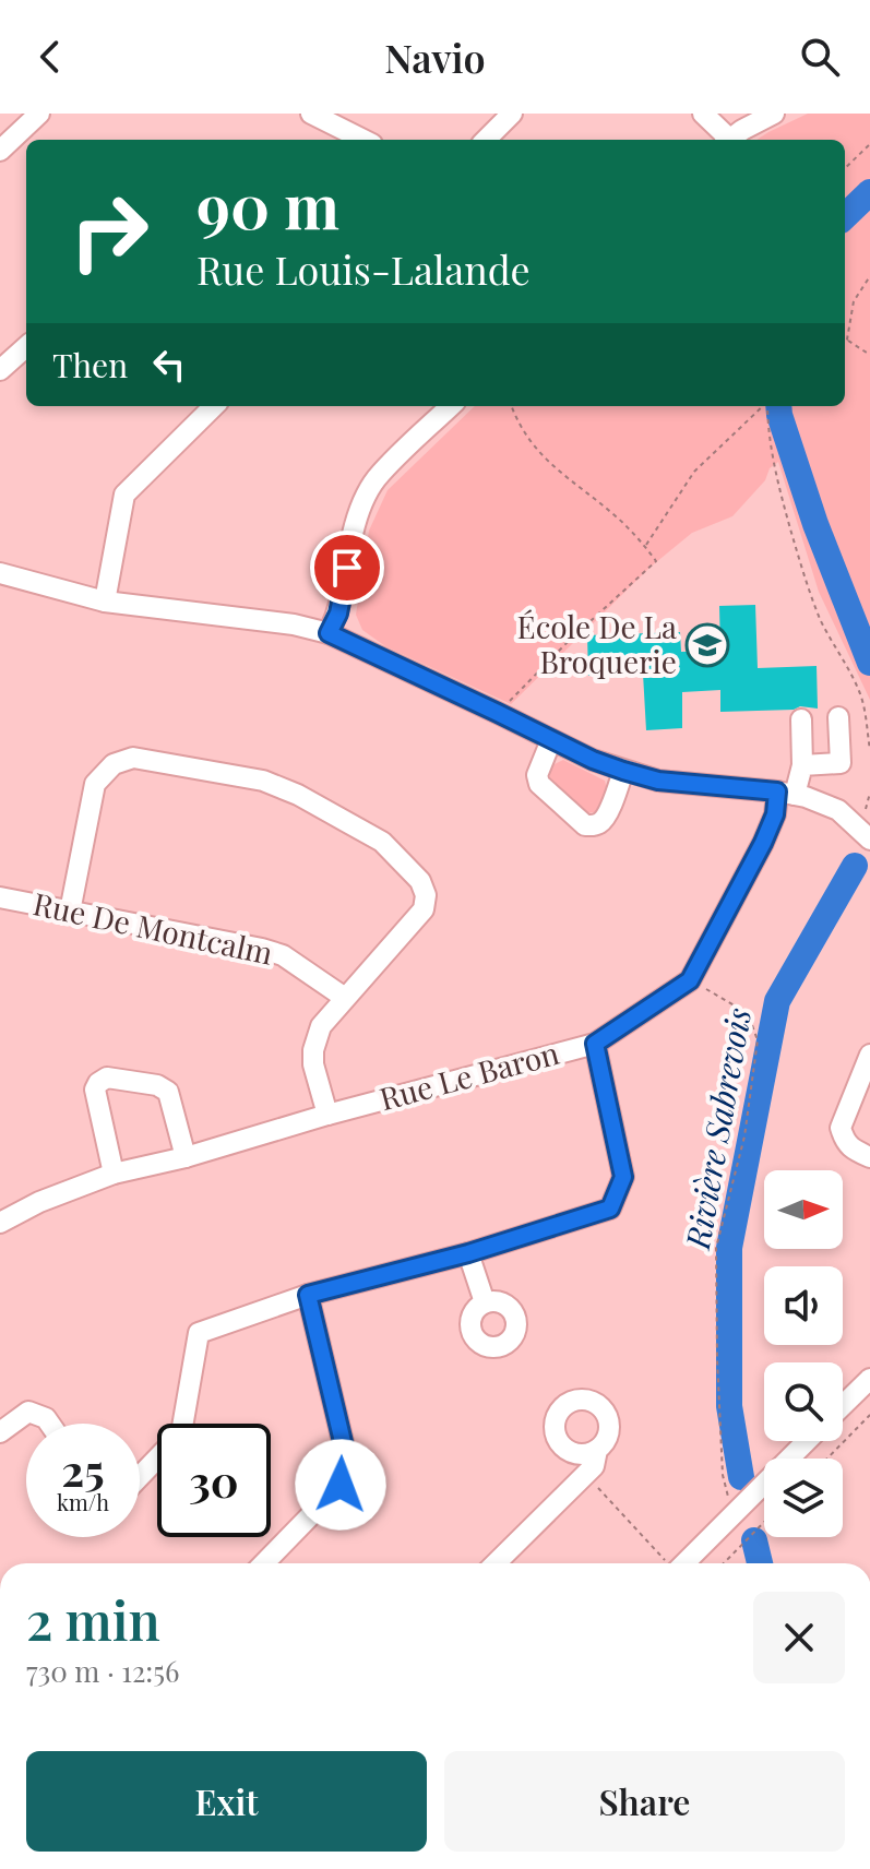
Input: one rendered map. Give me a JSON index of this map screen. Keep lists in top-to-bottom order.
{
  "streets": {
    "street": ["Rue De Montcalm", "Rue Le Baron"]
  },
  "water": ["Rivière Sabrevois"],
  "places": {
    "school or university": ["École De La Broquerie"]
  },
  "north": "right",
  "page": {
    "header": "Navio",
    "turn": ["90 m", "Rue Louis-Lalande"],
    "then": "Then",
    "speed": "25 km/h",
    "limit": "30",
    "heading": ["2 min", "730 m · 12:56"],
    "buttons": ["Exit", "Share"]
  }
}
